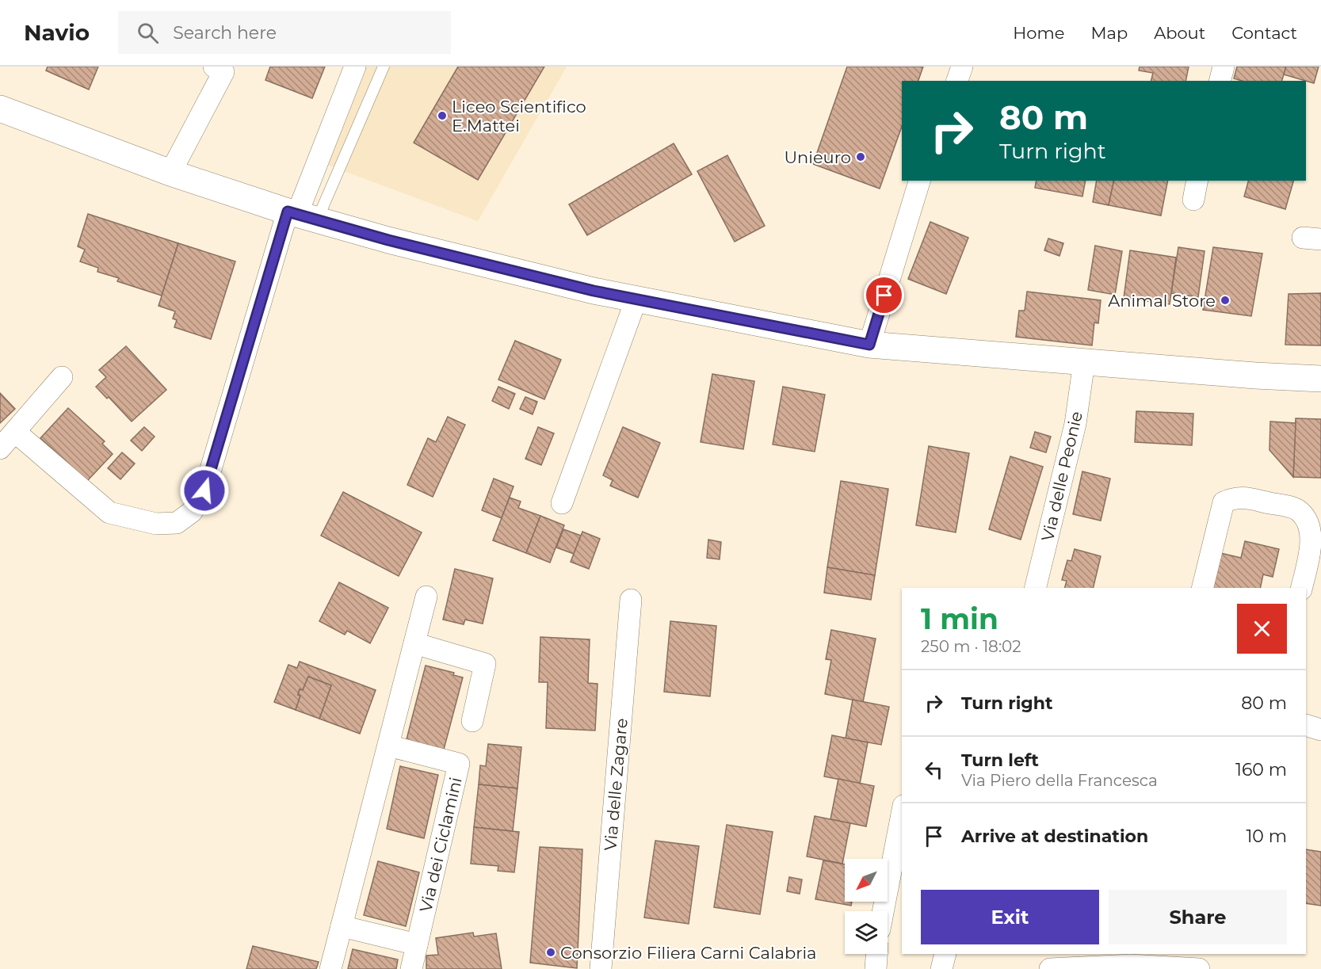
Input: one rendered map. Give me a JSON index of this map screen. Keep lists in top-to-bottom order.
{
  "streets": {
    "street": ["Via delle Peonie", "Via delle Zagare", "Via dei Ciclamini"]
  },
  "places": [
    "Liceo Scientifico E.Mattei",
    "Unieuro",
    "Animal Store",
    "Consorzio Filiera Carni Calabria"
  ],
  "north": "bottom left",
  "page": {
    "header": "Navio",
    "search": "Search here",
    "nav": [
      "Home",
      "Map",
      "About",
      "Contact"
    ],
    "turn": ["80 m", "Turn right"],
    "heading": ["1 min", "250 m · 18:02"],
    "list": [
      {
        "name": "Turn right",
        "value": "80 m"
      },
      {
        "name": "Turn left",
        "note": "Via Piero della Francesca",
        "value": "160 m"
      },
      {
        "name": "Arrive at destination",
        "value": "10 m"
      }
    ],
    "buttons": ["Exit", "Share"]
  }
}
